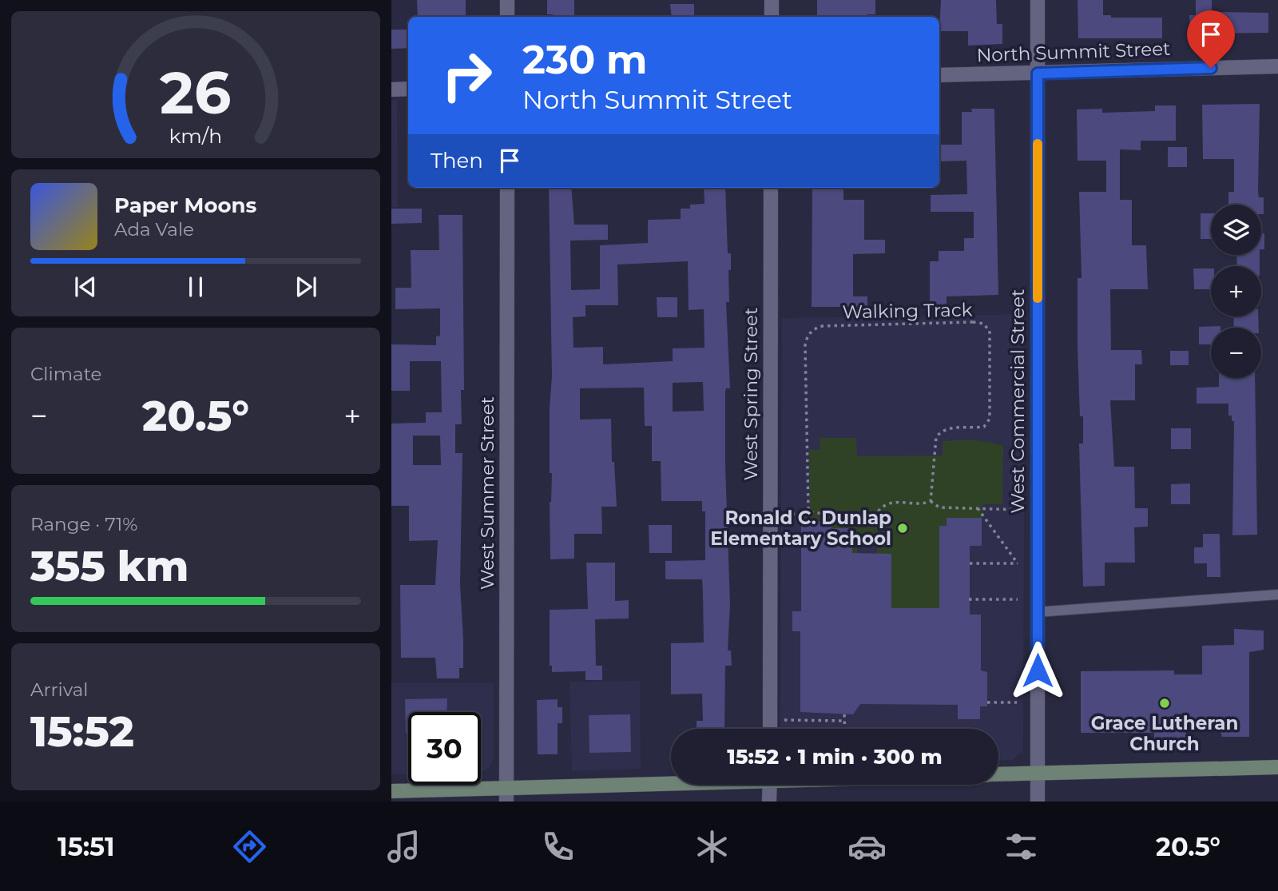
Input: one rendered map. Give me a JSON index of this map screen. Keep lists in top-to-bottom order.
{
  "streets": {
    "street": [
      "North Summit Street",
      "West Spring Street",
      "West Commercial Street",
      "West Summer Street"
    ],
    "path": ["Walking Track"]
  },
  "crossings": [
    ["North Summit Street", "West Commercial Street"]
  ],
  "places": ["Ronald C. Dunlap Elementary School", "Grace Lutheran Church"],
  "page": {
    "turn": ["230 m", "North Summit Street"],
    "then": "Then",
    "song": ["Paper Moons", "Ada Vale"],
    "map_buttons": ["+", "−"],
    "tile": [
      "Climate",
      ["Range · 71%", "355 km"],
      ["Arrival", "15:52"]
    ],
    "heat": ["−", "20.5°", "+"],
    "limit": "30",
    "trip": "15:52 · 1 min · 300 m",
    "tabs": ["15:51", "20.5°"],
    "gauge": ["26", "km/h"]
  }
}
